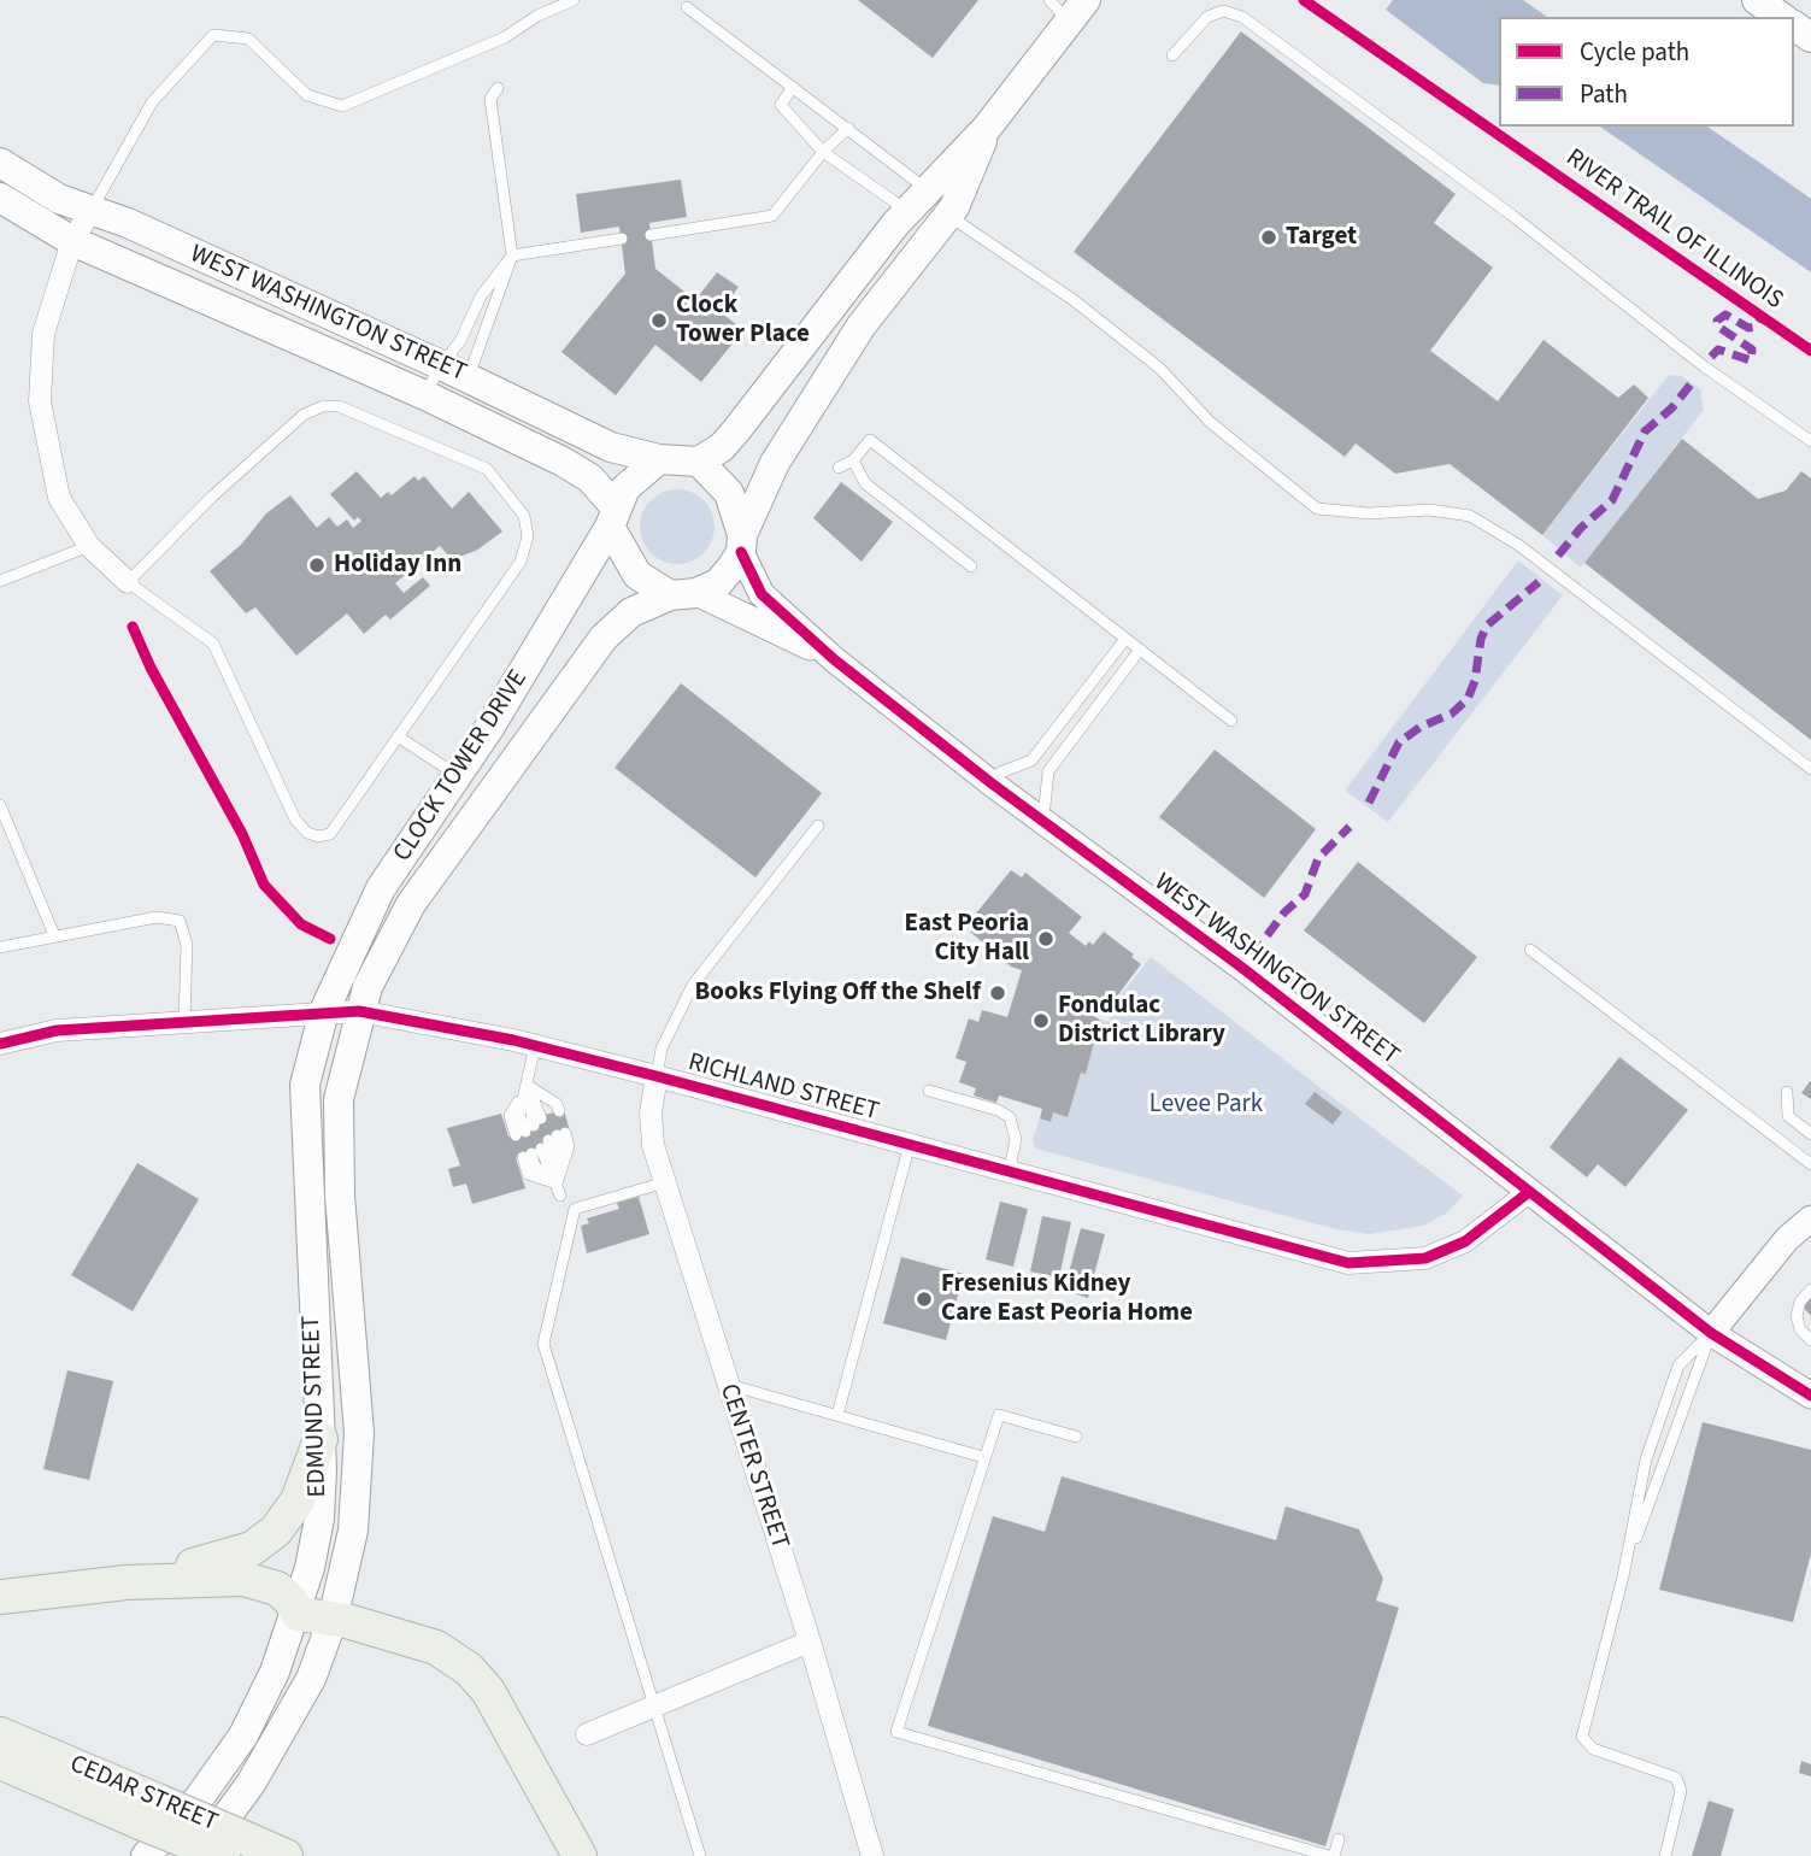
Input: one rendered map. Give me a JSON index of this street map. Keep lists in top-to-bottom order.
{
  "streets": {
    "main road": [
      "WEST WASHINGTON STREET",
      "CLOCK TOWER DRIVE",
      "EDMUND STREET",
      "CEDAR STREET"
    ],
    "street": ["RICHLAND STREET", "CENTER STREET"],
    "cycle path": ["RIVER TRAIL OF ILLINOIS"]
  },
  "crossings": [
    ["WEST WASHINGTON STREET", "CLOCK TOWER DRIVE"],
    ["WEST WASHINGTON STREET", "RICHLAND STREET"],
    ["CLOCK TOWER DRIVE", "RICHLAND STREET"],
    ["CLOCK TOWER DRIVE", "EDMUND STREET"],
    ["RICHLAND STREET", "EDMUND STREET"],
    ["RICHLAND STREET", "CENTER STREET"]
  ],
  "parks": ["Levee Park"],
  "places": [
    "Target",
    "Clock Tower Place",
    "Holiday Inn",
    "East Peoria City Hall",
    "Books Flying Off the Shelf",
    "Fondulac District Library",
    "Fresenius Kidney Care East Peoria Home"
  ],
  "legend": ["Cycle path", "Path"]
}
